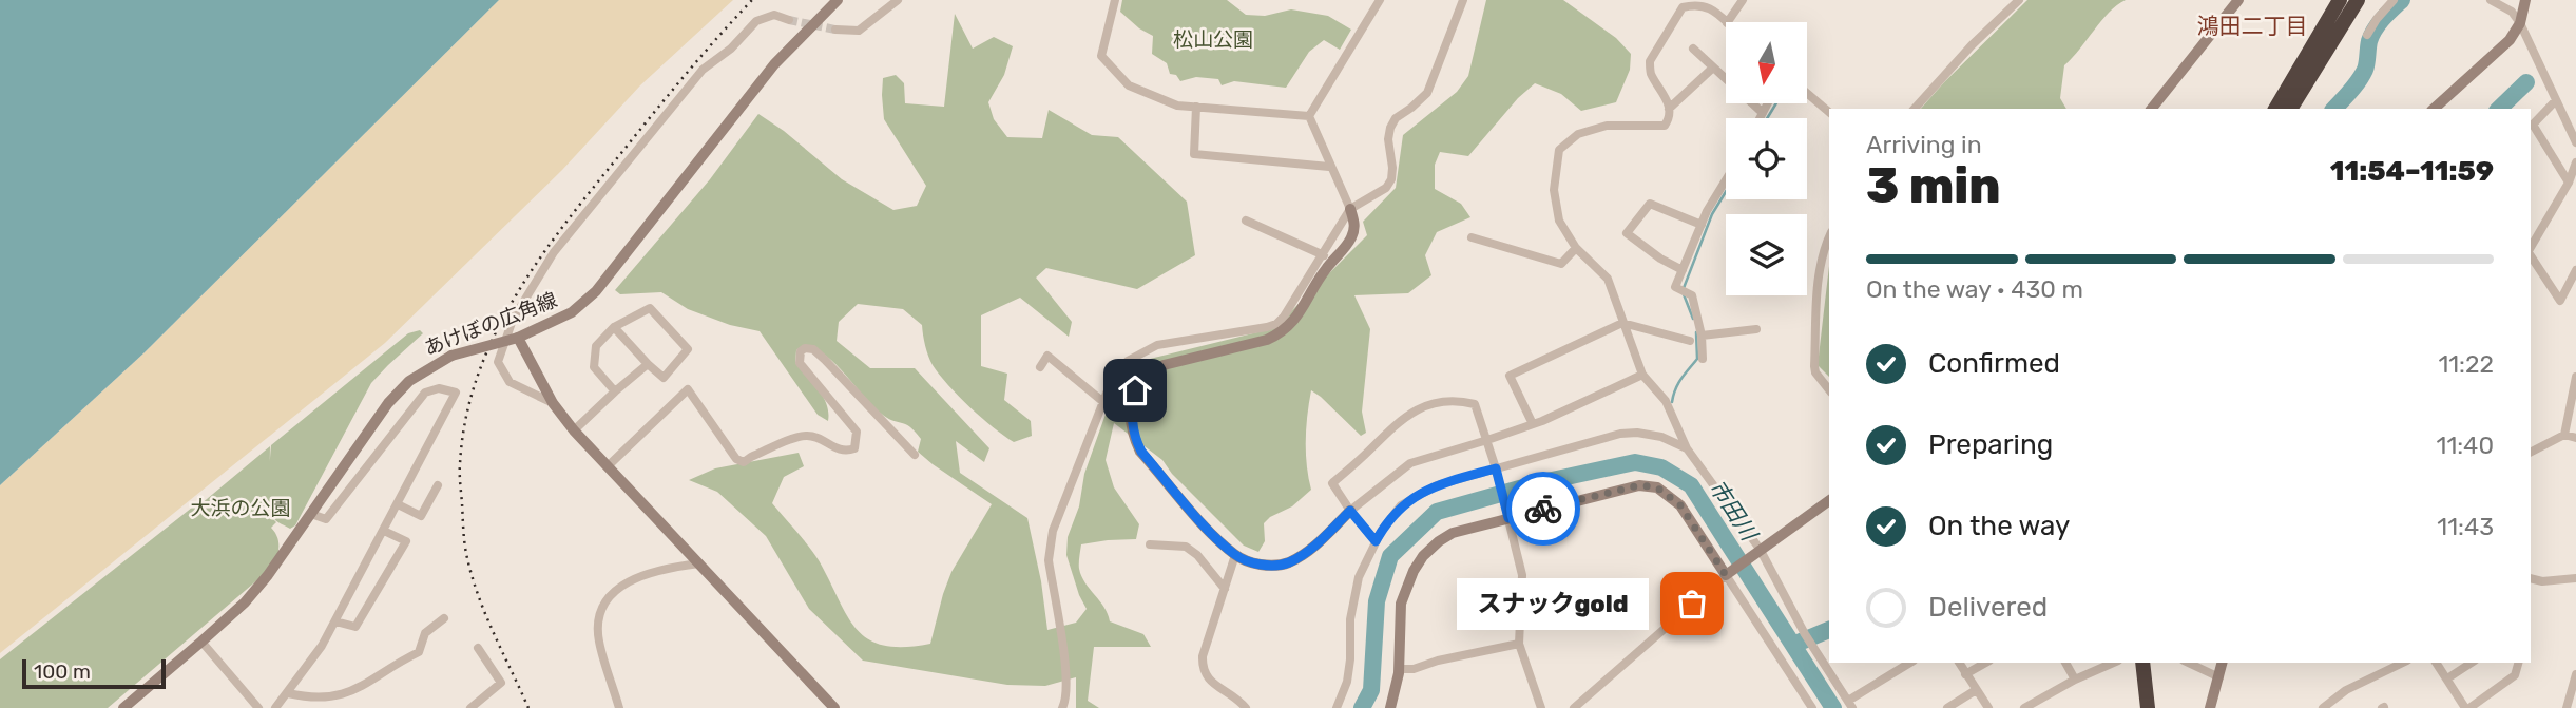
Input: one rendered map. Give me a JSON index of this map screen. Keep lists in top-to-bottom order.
{
  "streets": {
    "street": ["あけぼの広角線"]
  },
  "districts": ["鴻田二丁目"],
  "water": ["市田川"],
  "parks": ["松山公園", "大浜の公園"],
  "places": ["スナックgold"],
  "scale_bar": "100 m",
  "north": "bottom",
  "page": {
    "heading": ["3 min", "Arriving in", "11:54–11:59"],
    "bar": "On the way · 430 m",
    "list": [
      ["Confirmed", "11:22"],
      ["Preparing", "11:40"],
      ["On the way", "11:43"],
      "Delivered"
    ],
    "bubble": "スナックgold",
    "scale": "100 m"
  }
}
